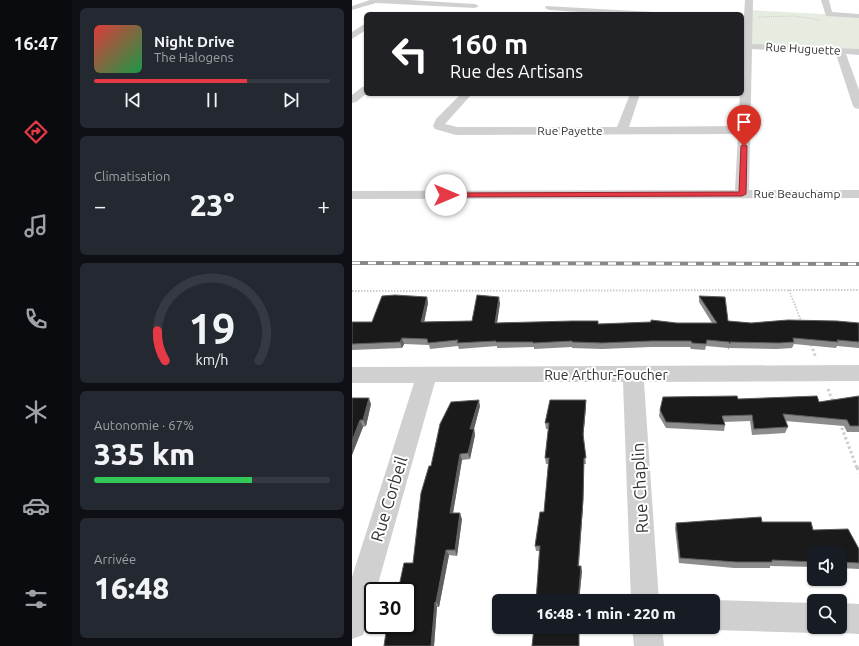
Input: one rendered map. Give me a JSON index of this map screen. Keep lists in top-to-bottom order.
{
  "streets": {
    "street": [
      "Rue Huguette",
      "Rue Payette",
      "Rue Beauchamp",
      "Rue Arthur-Foucher",
      "Rue Chaplin",
      "Rue Corbeil"
    ]
  },
  "crossings": [
    ["Rue Arthur-Foucher", "Rue Chaplin"],
    ["Rue Arthur-Foucher", "Rue Corbeil"]
  ],
  "page": {
    "tabs": "16:47",
    "turn": ["160 m", "Rue des Artisans"],
    "song": ["Night Drive", "The Halogens"],
    "tile": [
      "Climatisation",
      ["Autonomie · 67%", "335 km"],
      ["Arrivée", "16:48"]
    ],
    "heat": ["−", "23°", "+"],
    "limit": "30",
    "trip": "16:48 · 1 min · 220 m",
    "gauge": ["19", "km/h"]
  }
}
